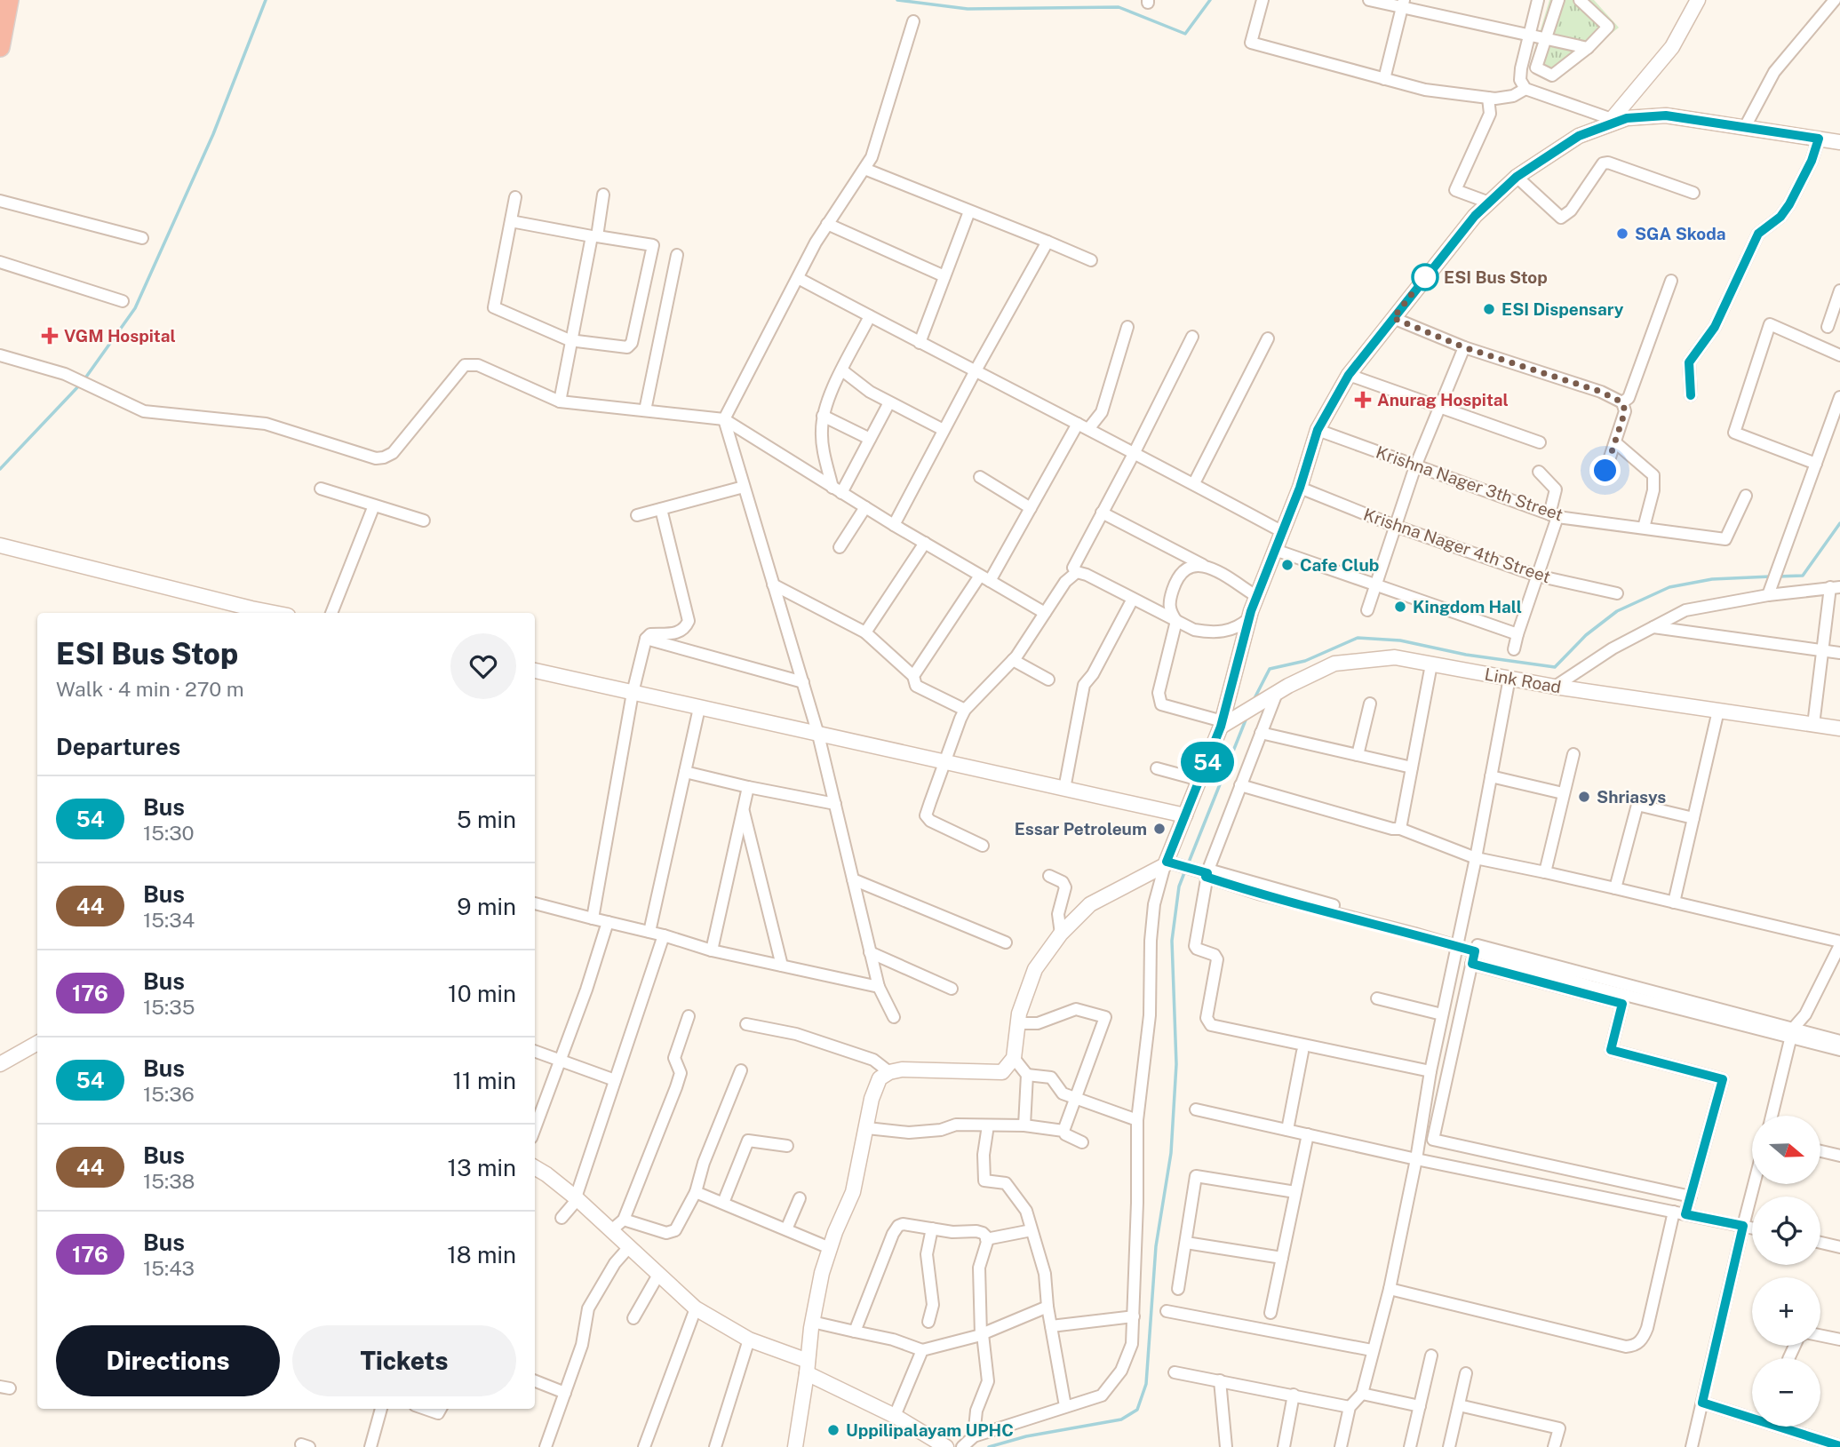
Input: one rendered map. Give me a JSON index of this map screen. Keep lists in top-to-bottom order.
{
  "streets": {
    "street": ["Krishna Nager 3th Street", "Krishna Nager 4th Street", "Link Road"]
  },
  "places": {
    "other": [
      "SGA Skoda",
      "ESI Bus Stop",
      "ESI Dispensary",
      "Cafe Club",
      "Kingdom Hall",
      "Shriasys",
      "Essar Petroleum",
      "Uppilipalayam UPHC"
    ],
    "health": ["VGM Hospital", "Anurag Hospital"]
  },
  "lines": ["bus line 54"],
  "north": "right",
  "page": {
    "on_map": "54",
    "heading": [
      ["ESI Bus Stop", "Walk · 4 min · 270 m"],
      "Departures"
    ],
    "list": [
      {
        "mark": "54",
        "name": "Bus",
        "note": "15:30",
        "value": "5 min"
      },
      {
        "mark": "44",
        "name": "Bus",
        "note": "15:34",
        "value": "9 min"
      },
      {
        "mark": "176",
        "name": "Bus",
        "note": "15:35",
        "value": "10 min"
      },
      {
        "mark": "54",
        "name": "Bus",
        "note": "15:36",
        "value": "11 min"
      },
      {
        "mark": "44",
        "name": "Bus",
        "note": "15:38",
        "value": "13 min"
      },
      {
        "mark": "176",
        "name": "Bus",
        "note": "15:43",
        "value": "18 min"
      }
    ],
    "map_buttons": ["+", "−"],
    "buttons": ["Directions", "Tickets"]
  }
}
